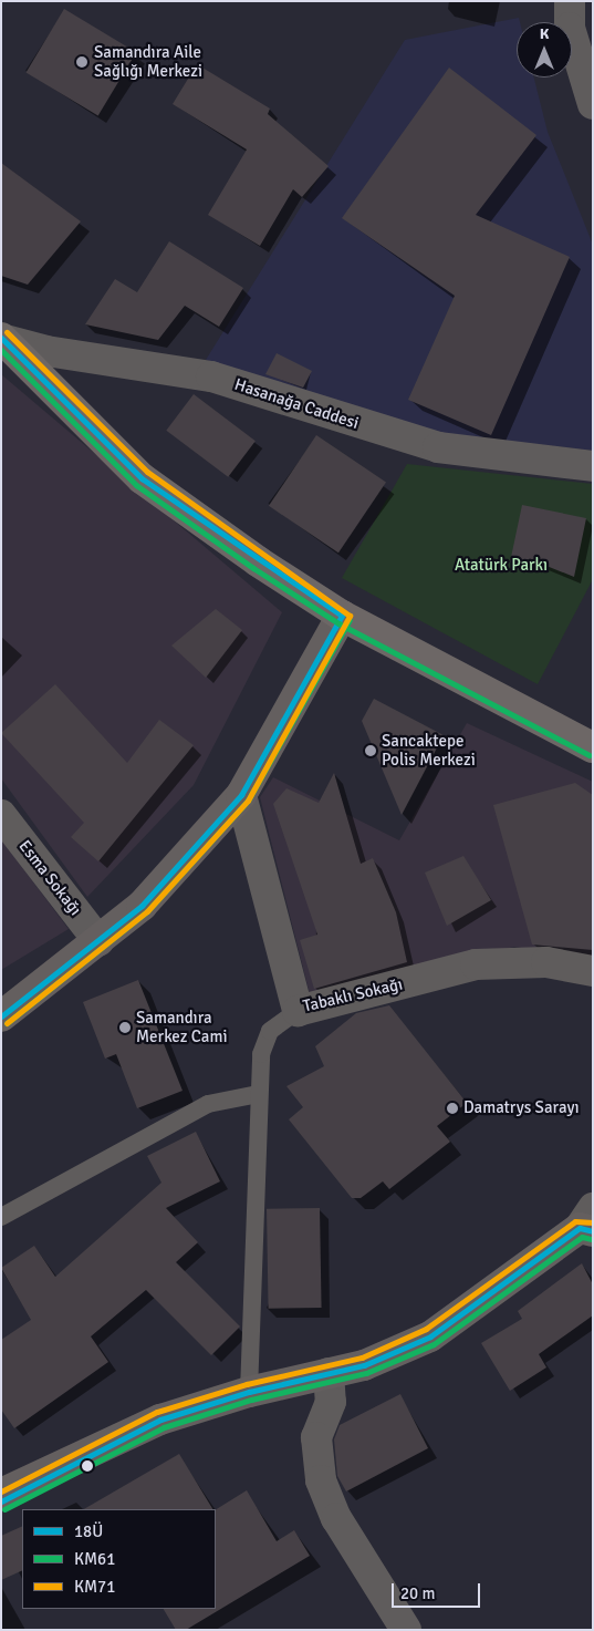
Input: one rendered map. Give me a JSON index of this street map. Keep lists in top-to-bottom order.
{
  "streets": {
    "street": ["Hasanağa Caddesi", "Esma Sokağı", "Tabaklı Sokağı"]
  },
  "parks": ["Atatürk Parkı"],
  "places": [
    "Samandıra Aile Sağlığı Merkezi",
    "Sancaktepe Polis Merkezi",
    "Samandıra Merkez Cami",
    "Damatrys Sarayı"
  ],
  "lines": ["transit line KM71", "transit line 18Ü", "transit line KM61"],
  "legend": ["18Ü", "KM61", "KM71"],
  "scale_bar": "20 m",
  "north": "top"
}
